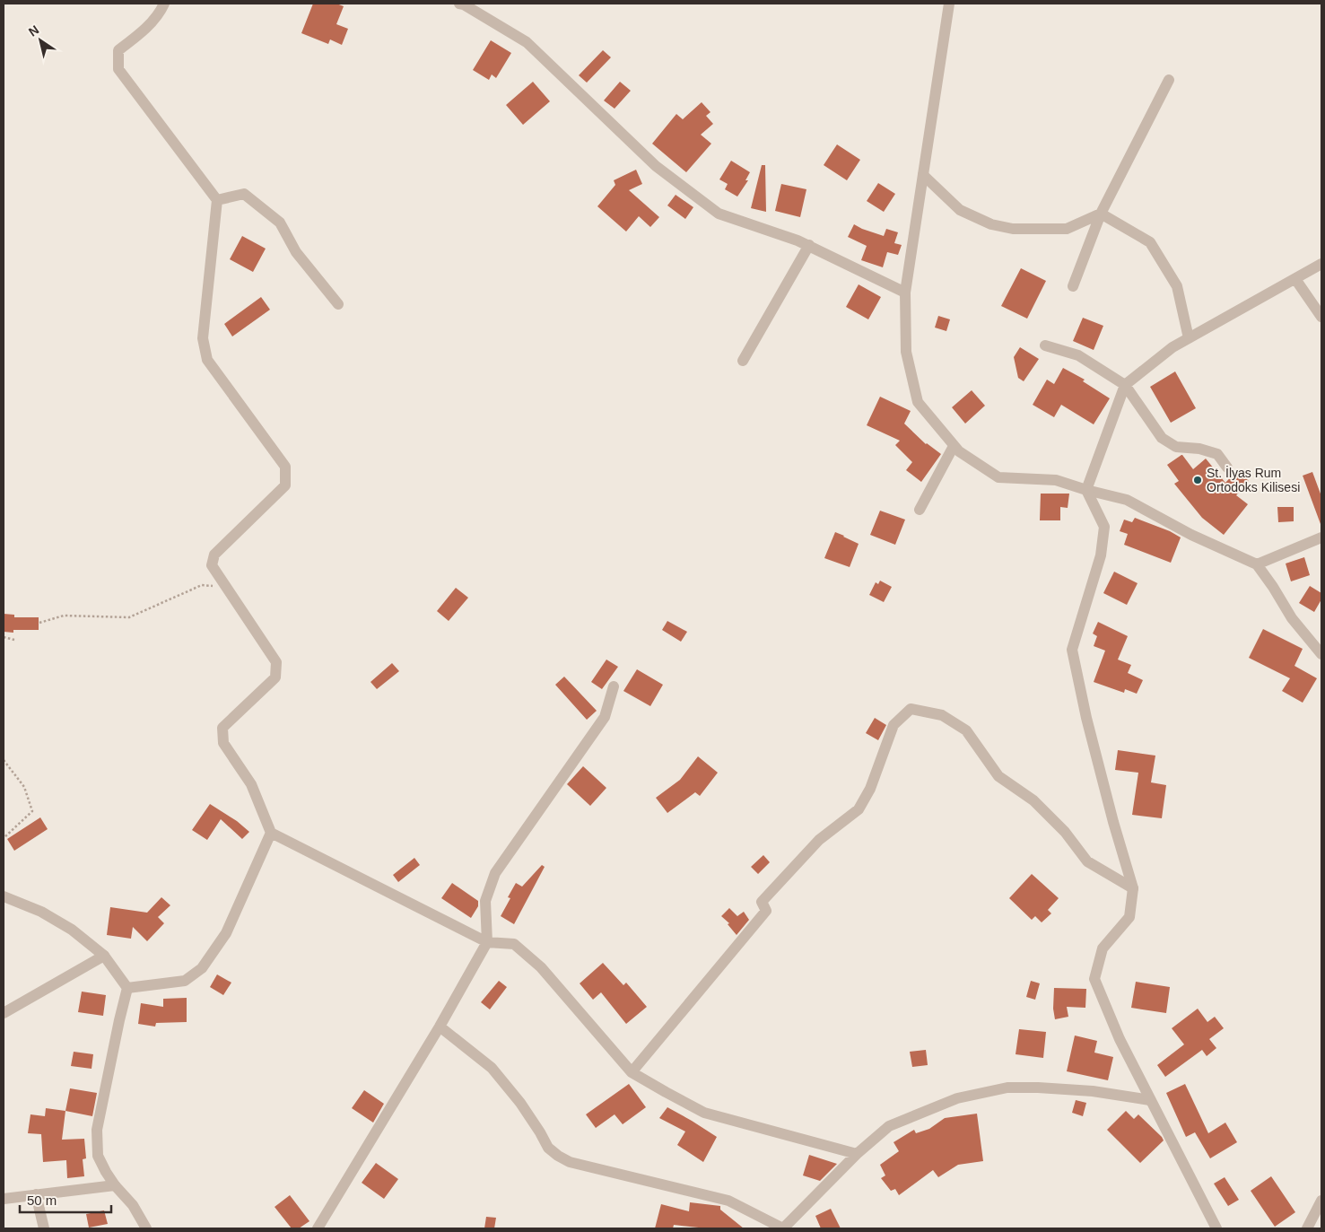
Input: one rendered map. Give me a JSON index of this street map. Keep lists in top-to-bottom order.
{
  "places": ["St. İlyas Rum Ortodoks Kilisesi"],
  "scale_bar": "50 m",
  "north": "top left"
}
